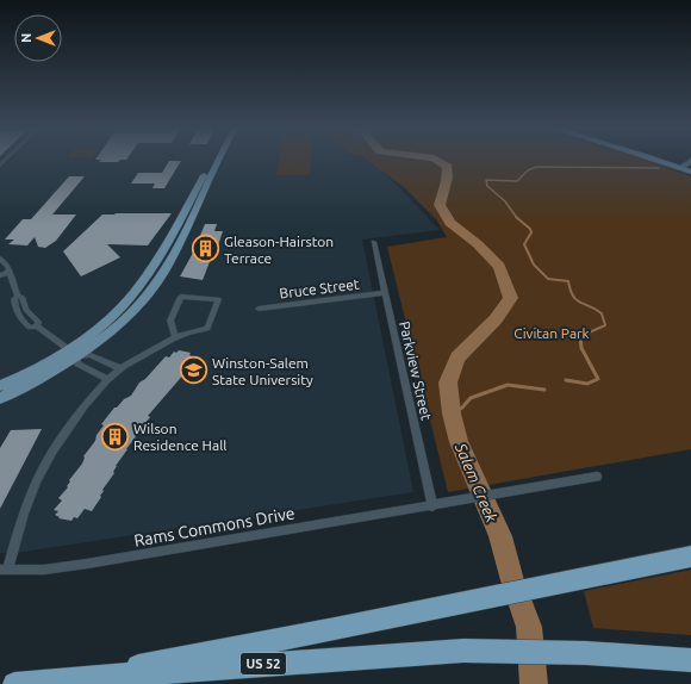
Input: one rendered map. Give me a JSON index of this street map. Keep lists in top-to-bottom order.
{
  "streets": {
    "highway": ["US 52"],
    "street": ["Bruce Street", "Parkview Street", "Rams Commons Drive"]
  },
  "crossings": [
    ["Bruce Street", "Parkview Street"],
    ["Parkview Street", "Rams Commons Drive"]
  ],
  "water": ["Salem Creek"],
  "parks": ["Civitan Park"],
  "places": {
    "building": ["Gleason-Hairston Terrace", "Wilson Residence Hall"],
    "school or university": ["Winston-Salem State University"]
  },
  "north": "left"
}
